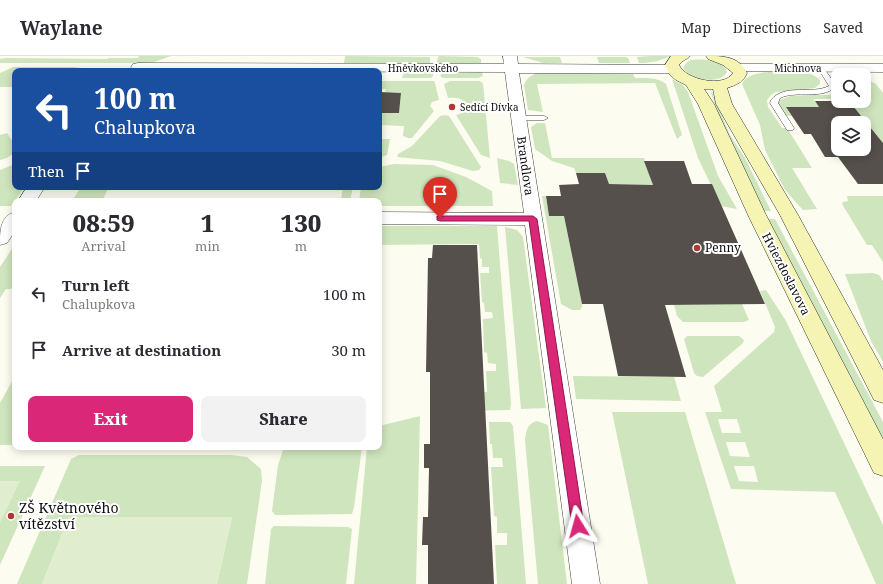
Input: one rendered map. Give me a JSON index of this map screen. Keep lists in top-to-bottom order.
{
  "streets": {
    "street": [
      "Hněvkovského",
      "Michnova",
      "Brandlova",
      "Hviezdoslavova"
    ]
  },
  "crossings": [
    ["Hněvkovského", "Brandlova"],
    ["Hněvkovského", "Hviezdoslavova"],
    ["Michnova", "Hviezdoslavova"]
  ],
  "places": ["Sedící Dívka", "Penny", "ZŠ Květnového vítězství"],
  "page": {
    "header": "Waylane",
    "nav": ["Map", "Directions", "Saved"],
    "turn": ["100 m", "Chalupkova"],
    "then": "Then",
    "eta": [
      "08:59",
      "Arrival",
      "1",
      "min",
      "130",
      "m"
    ],
    "list": [
      {
        "name": "Turn left",
        "note": "Chalupkova",
        "value": "100 m"
      },
      {
        "name": "Arrive at destination",
        "value": "30 m"
      }
    ],
    "buttons": ["Exit", "Share"]
  }
}
